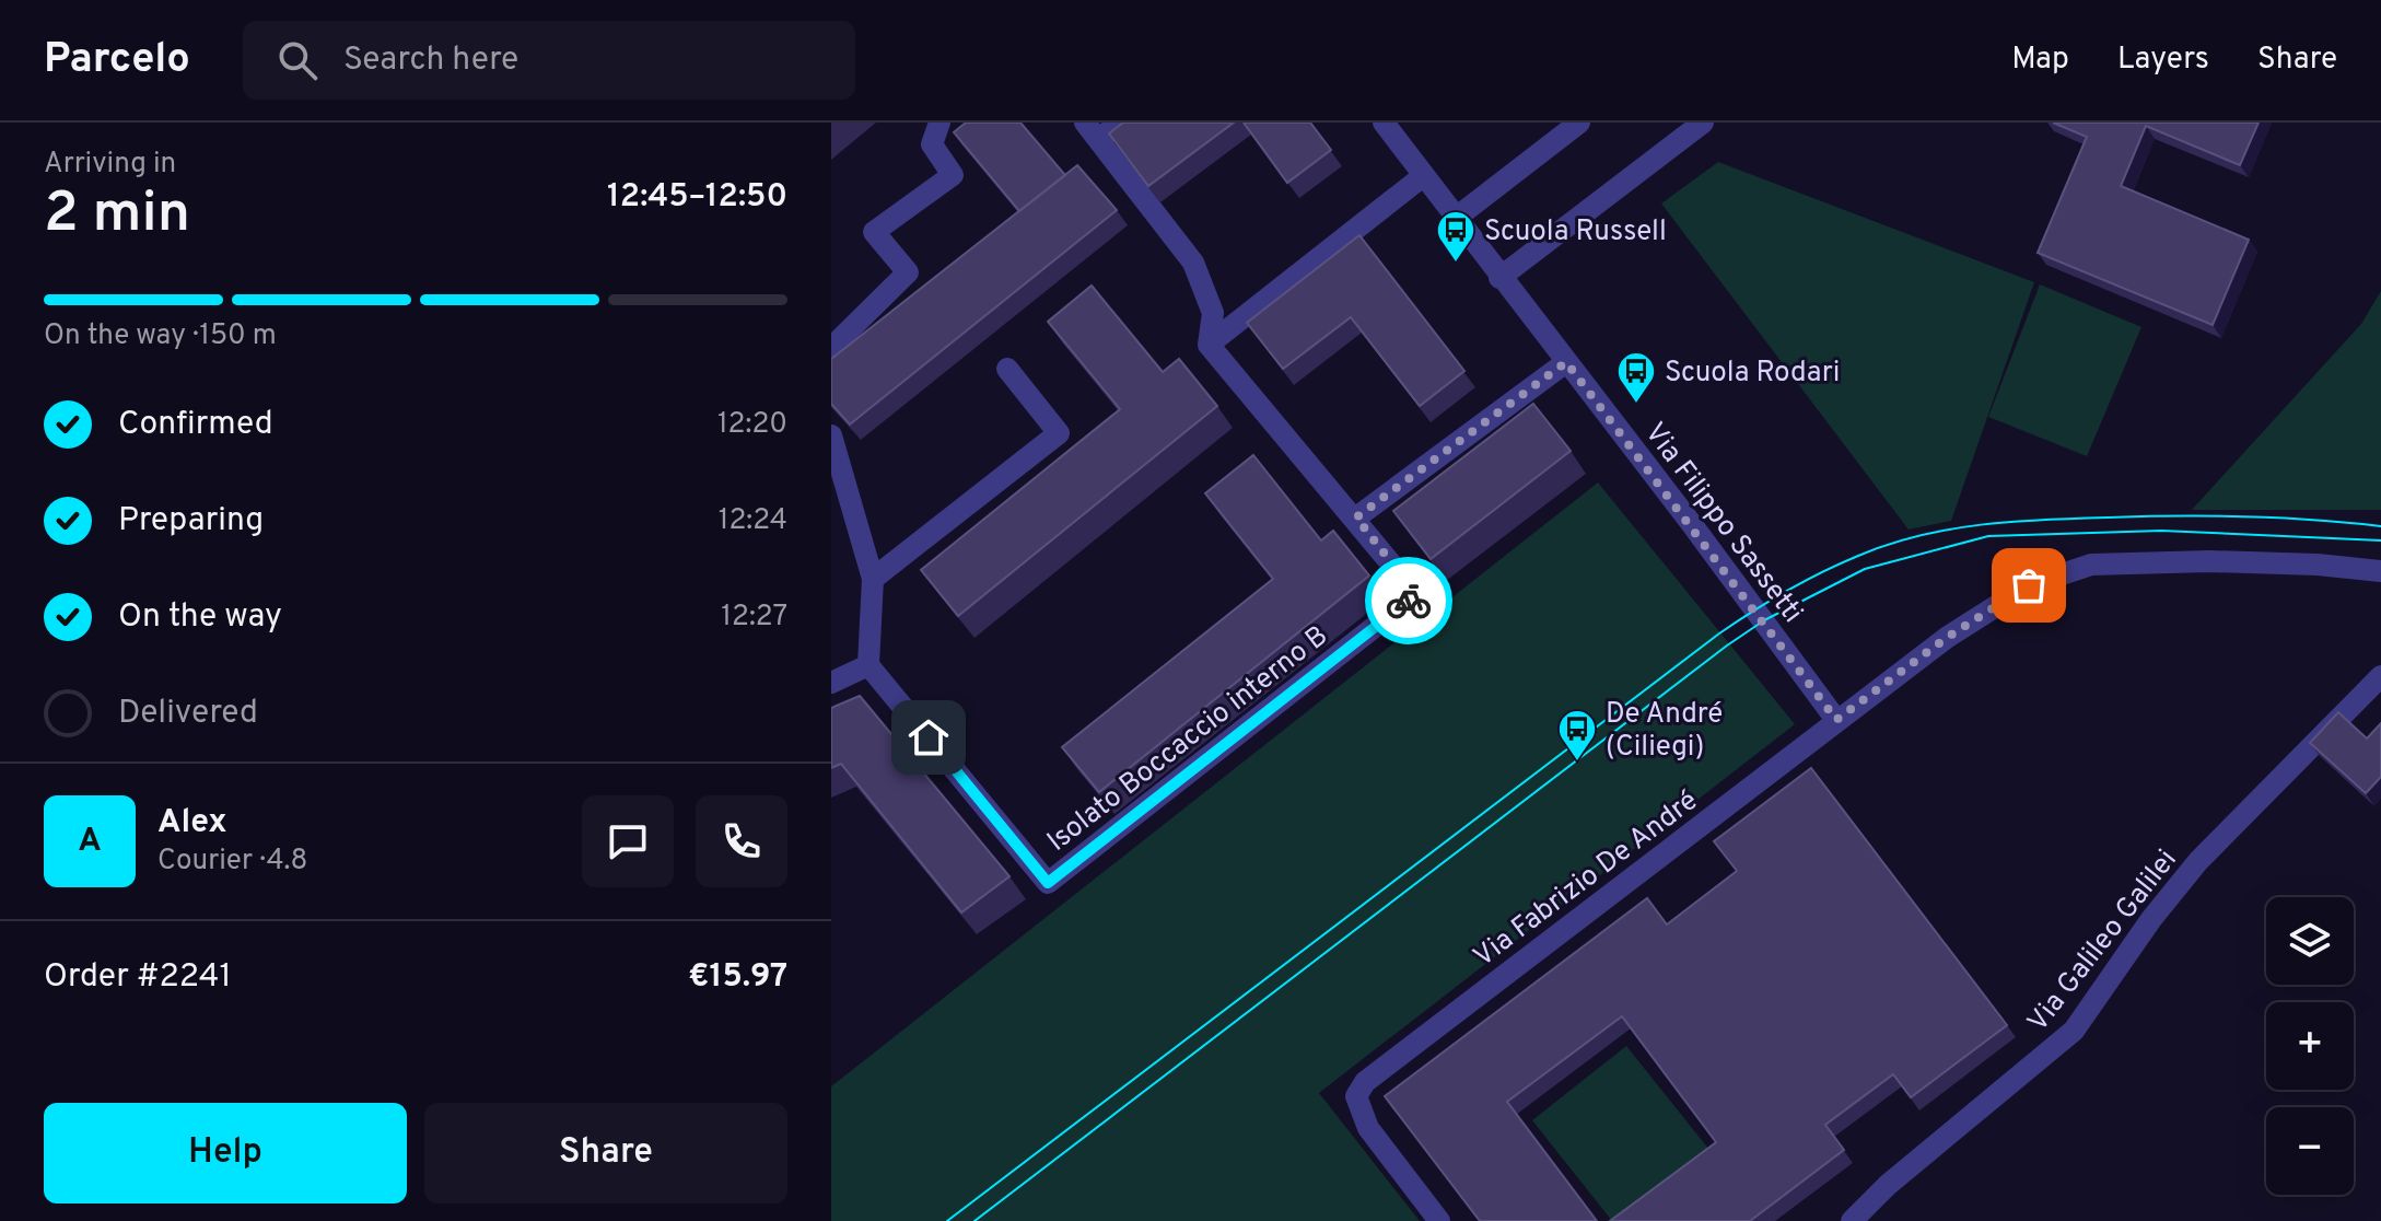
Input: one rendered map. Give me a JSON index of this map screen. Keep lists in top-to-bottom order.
{
  "streets": {
    "street": [
      "Via Filippo Sassetti",
      "Isolato Boccaccio interno B",
      "Via Fabrizio De André",
      "Via Galileo Galilei"
    ]
  },
  "crossings": [
    ["Via Filippo Sassetti", "Via Fabrizio De André"]
  ],
  "places": {
    "bus stop": ["Scuola Russell", "Scuola Rodari", "De André (Ciliegi)"]
  },
  "page": {
    "header": "Parcelo",
    "search": "Search here",
    "nav": ["Map", "Layers", "Share"],
    "heading": ["2 min", "Arriving in", "12:45–12:50"],
    "panel": [
      "Alex",
      "Courier · 4.8",
      "Order #2241",
      "€15.97"
    ],
    "bar": "On the way · 150 m",
    "list": [
      ["Confirmed", "12:20"],
      ["Preparing", "12:24"],
      ["On the way", "12:27"],
      "Delivered"
    ],
    "round": "A",
    "map_buttons": ["+", "−"],
    "buttons": ["Help", "Share"]
  }
}
